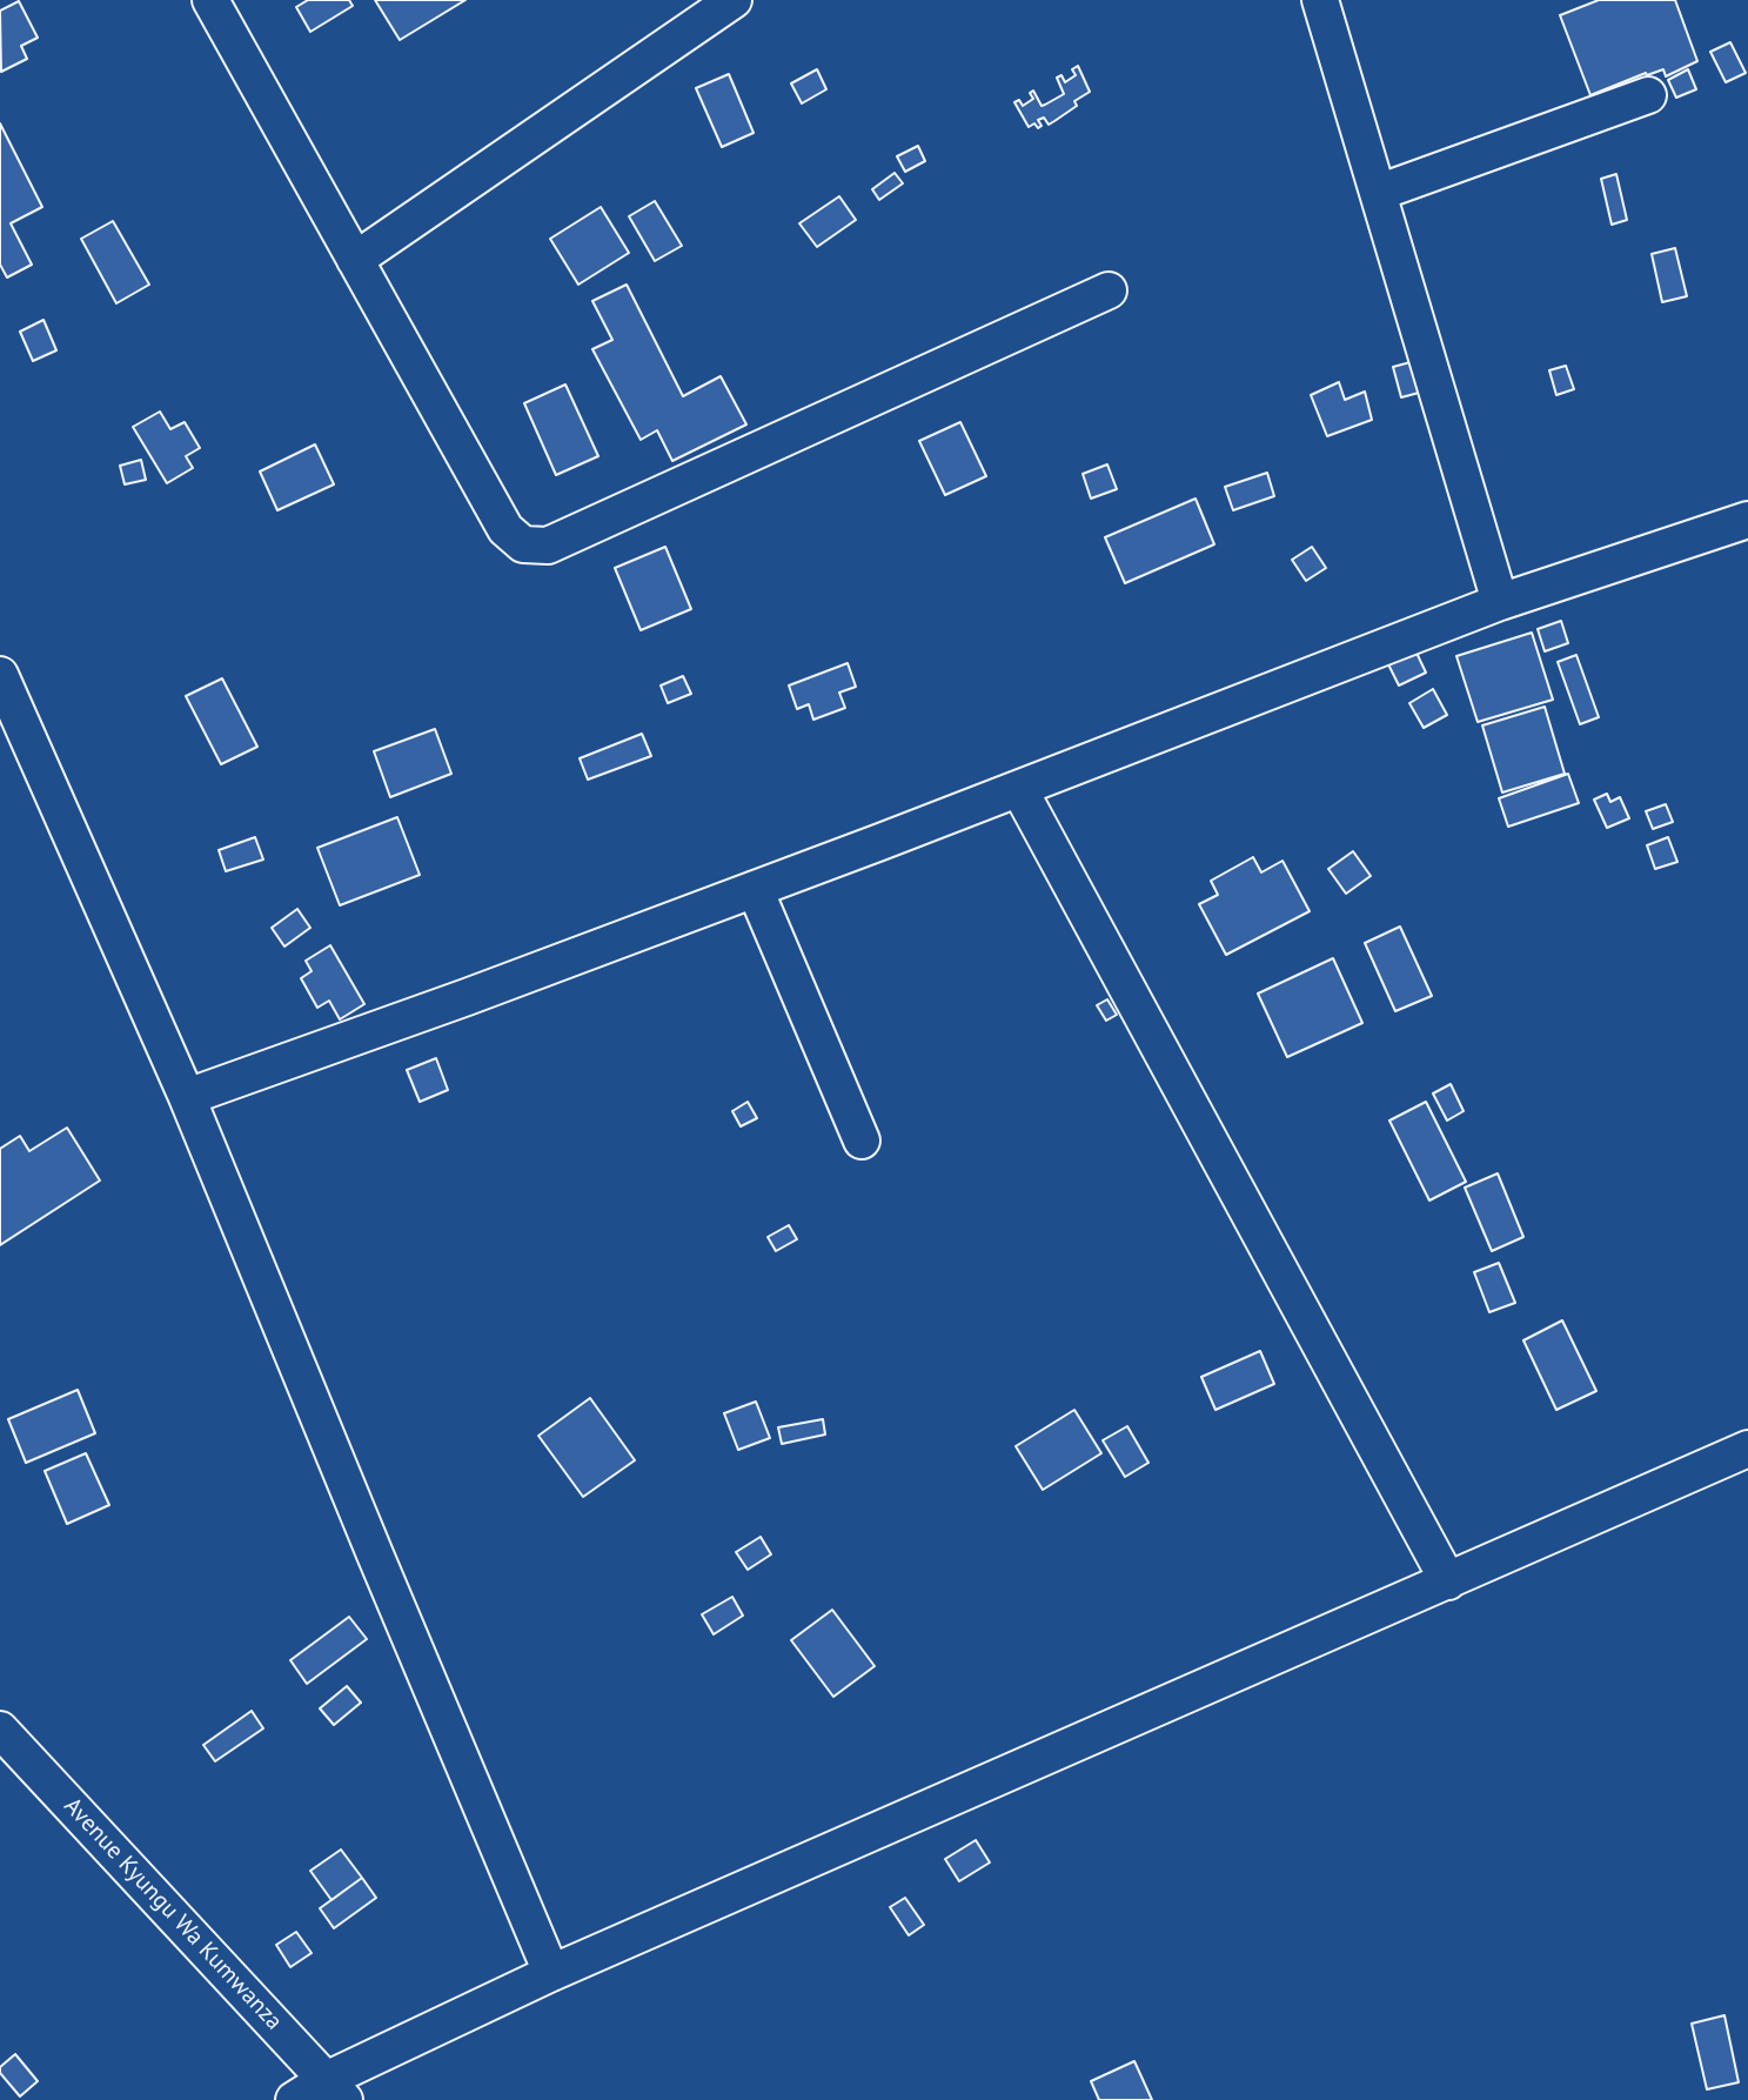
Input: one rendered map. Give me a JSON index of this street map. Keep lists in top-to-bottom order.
{
  "streets": {
    "street": ["Avenue Kyungu Wa Kumwanza"]
  }
}
